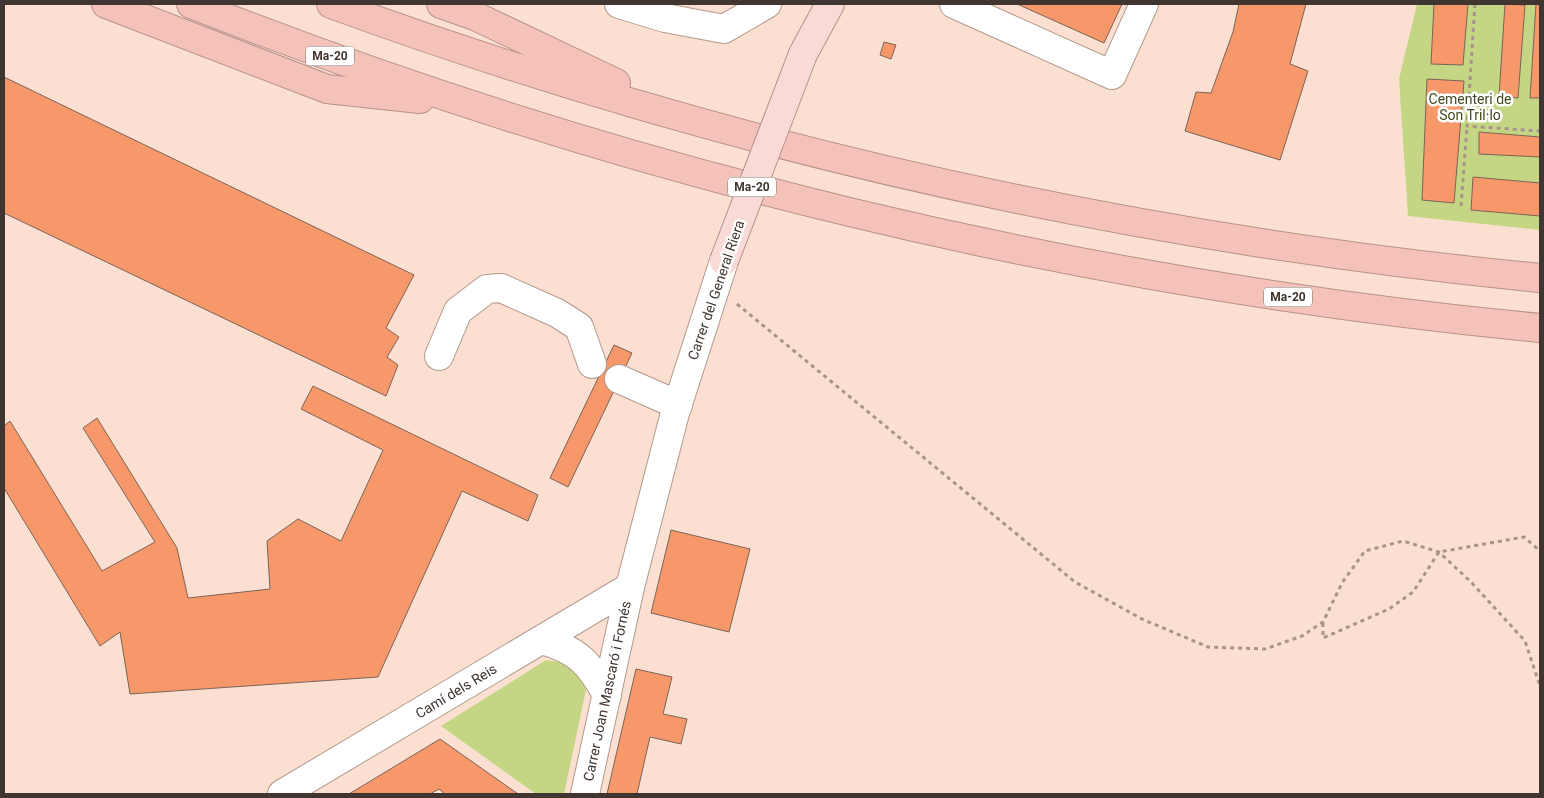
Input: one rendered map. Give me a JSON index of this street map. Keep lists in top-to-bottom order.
{
  "streets": {
    "highway": ["Ma-20"],
    "main road": ["Carrer del General Riera"],
    "street": ["Camí dels Reis", "Carrer Joan Mascaró i Fornés"]
  },
  "crossings": [
    ["Carrer del General Riera", "Camí dels Reis"],
    ["Carrer del General Riera", "Carrer Joan Mascaró i Fornés"],
    ["Camí dels Reis", "Carrer Joan Mascaró i Fornés"]
  ],
  "parks": ["Cementeri de Son Tril·lo"]
}
